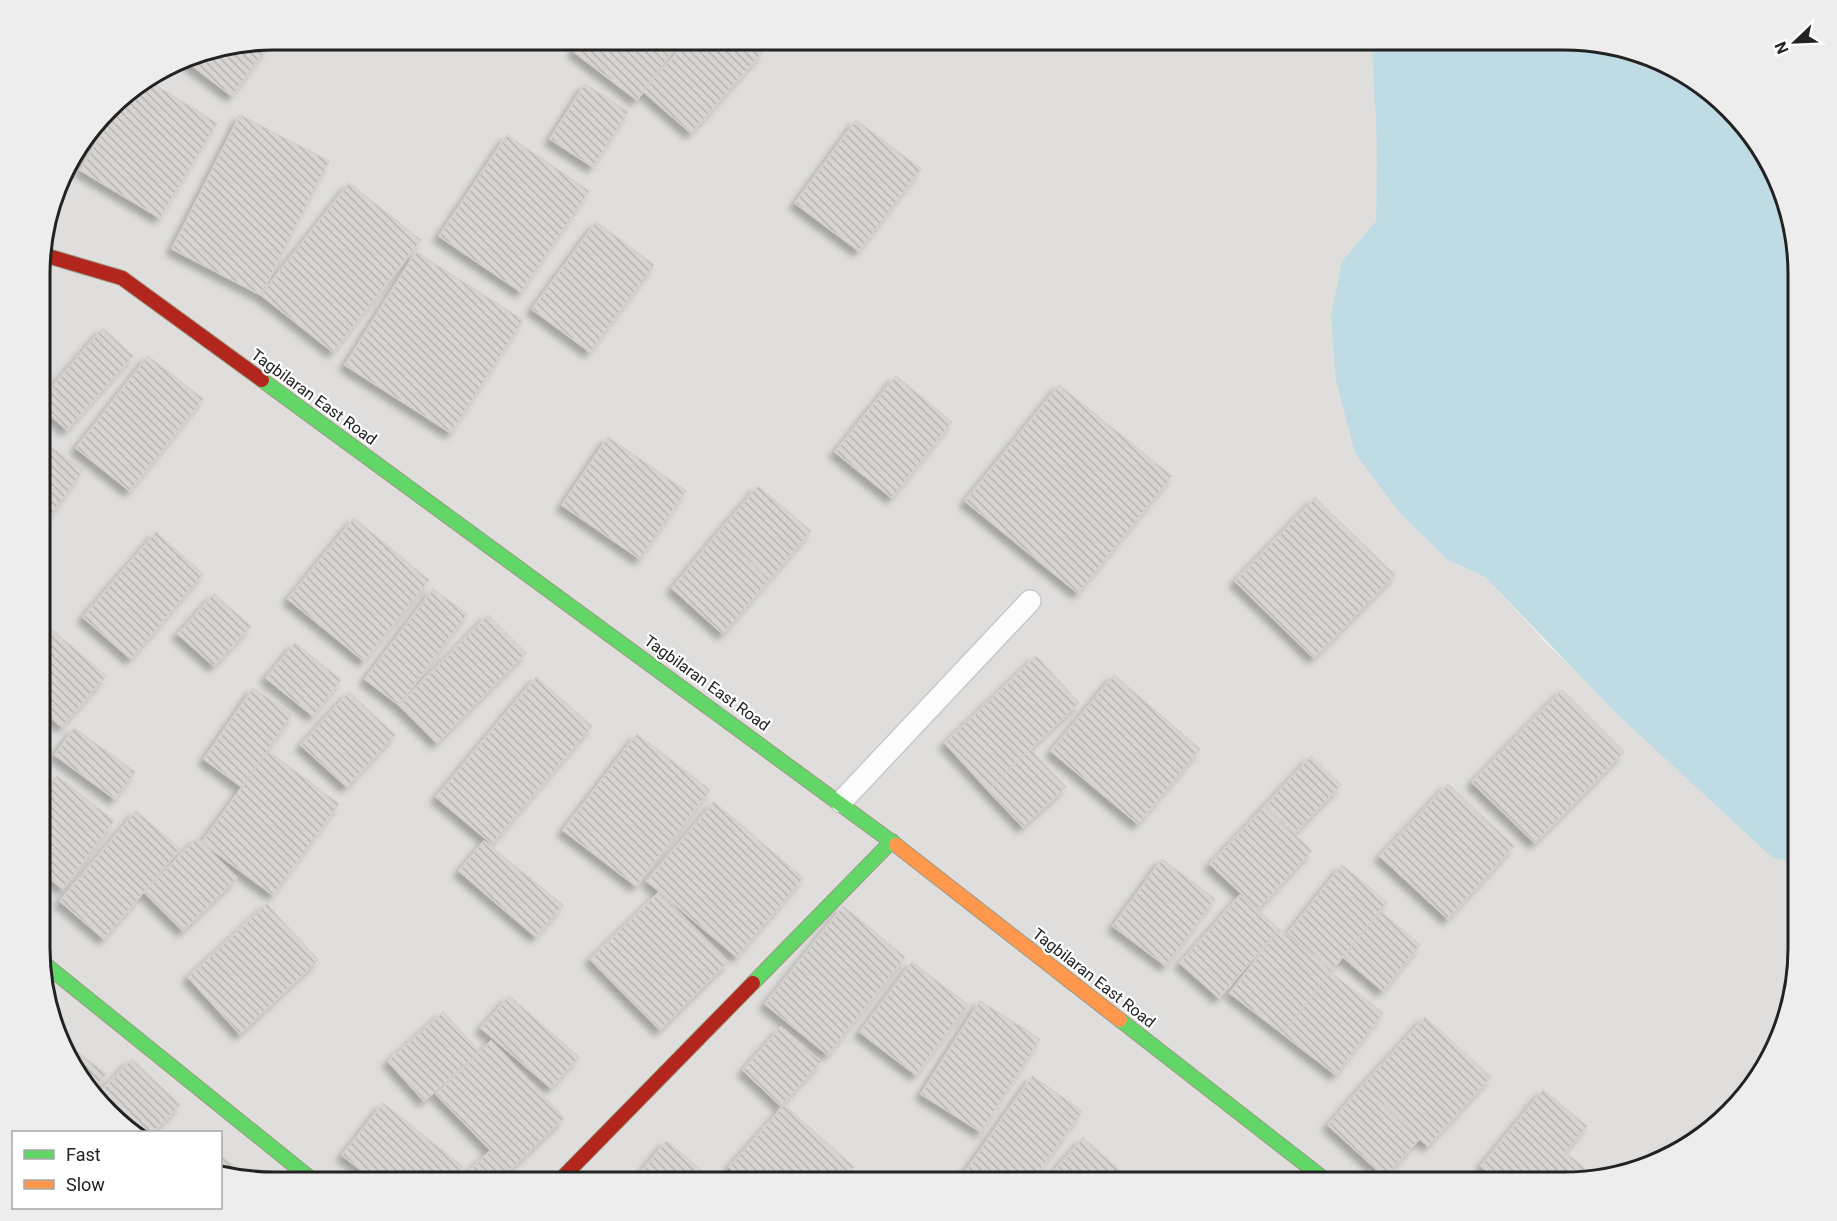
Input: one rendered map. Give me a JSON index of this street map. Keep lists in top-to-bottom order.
{
  "streets": {
    "main road": ["Tagbilaran East Road"]
  },
  "legend": ["Fast", "Slow"],
  "north": "bottom left"
}
